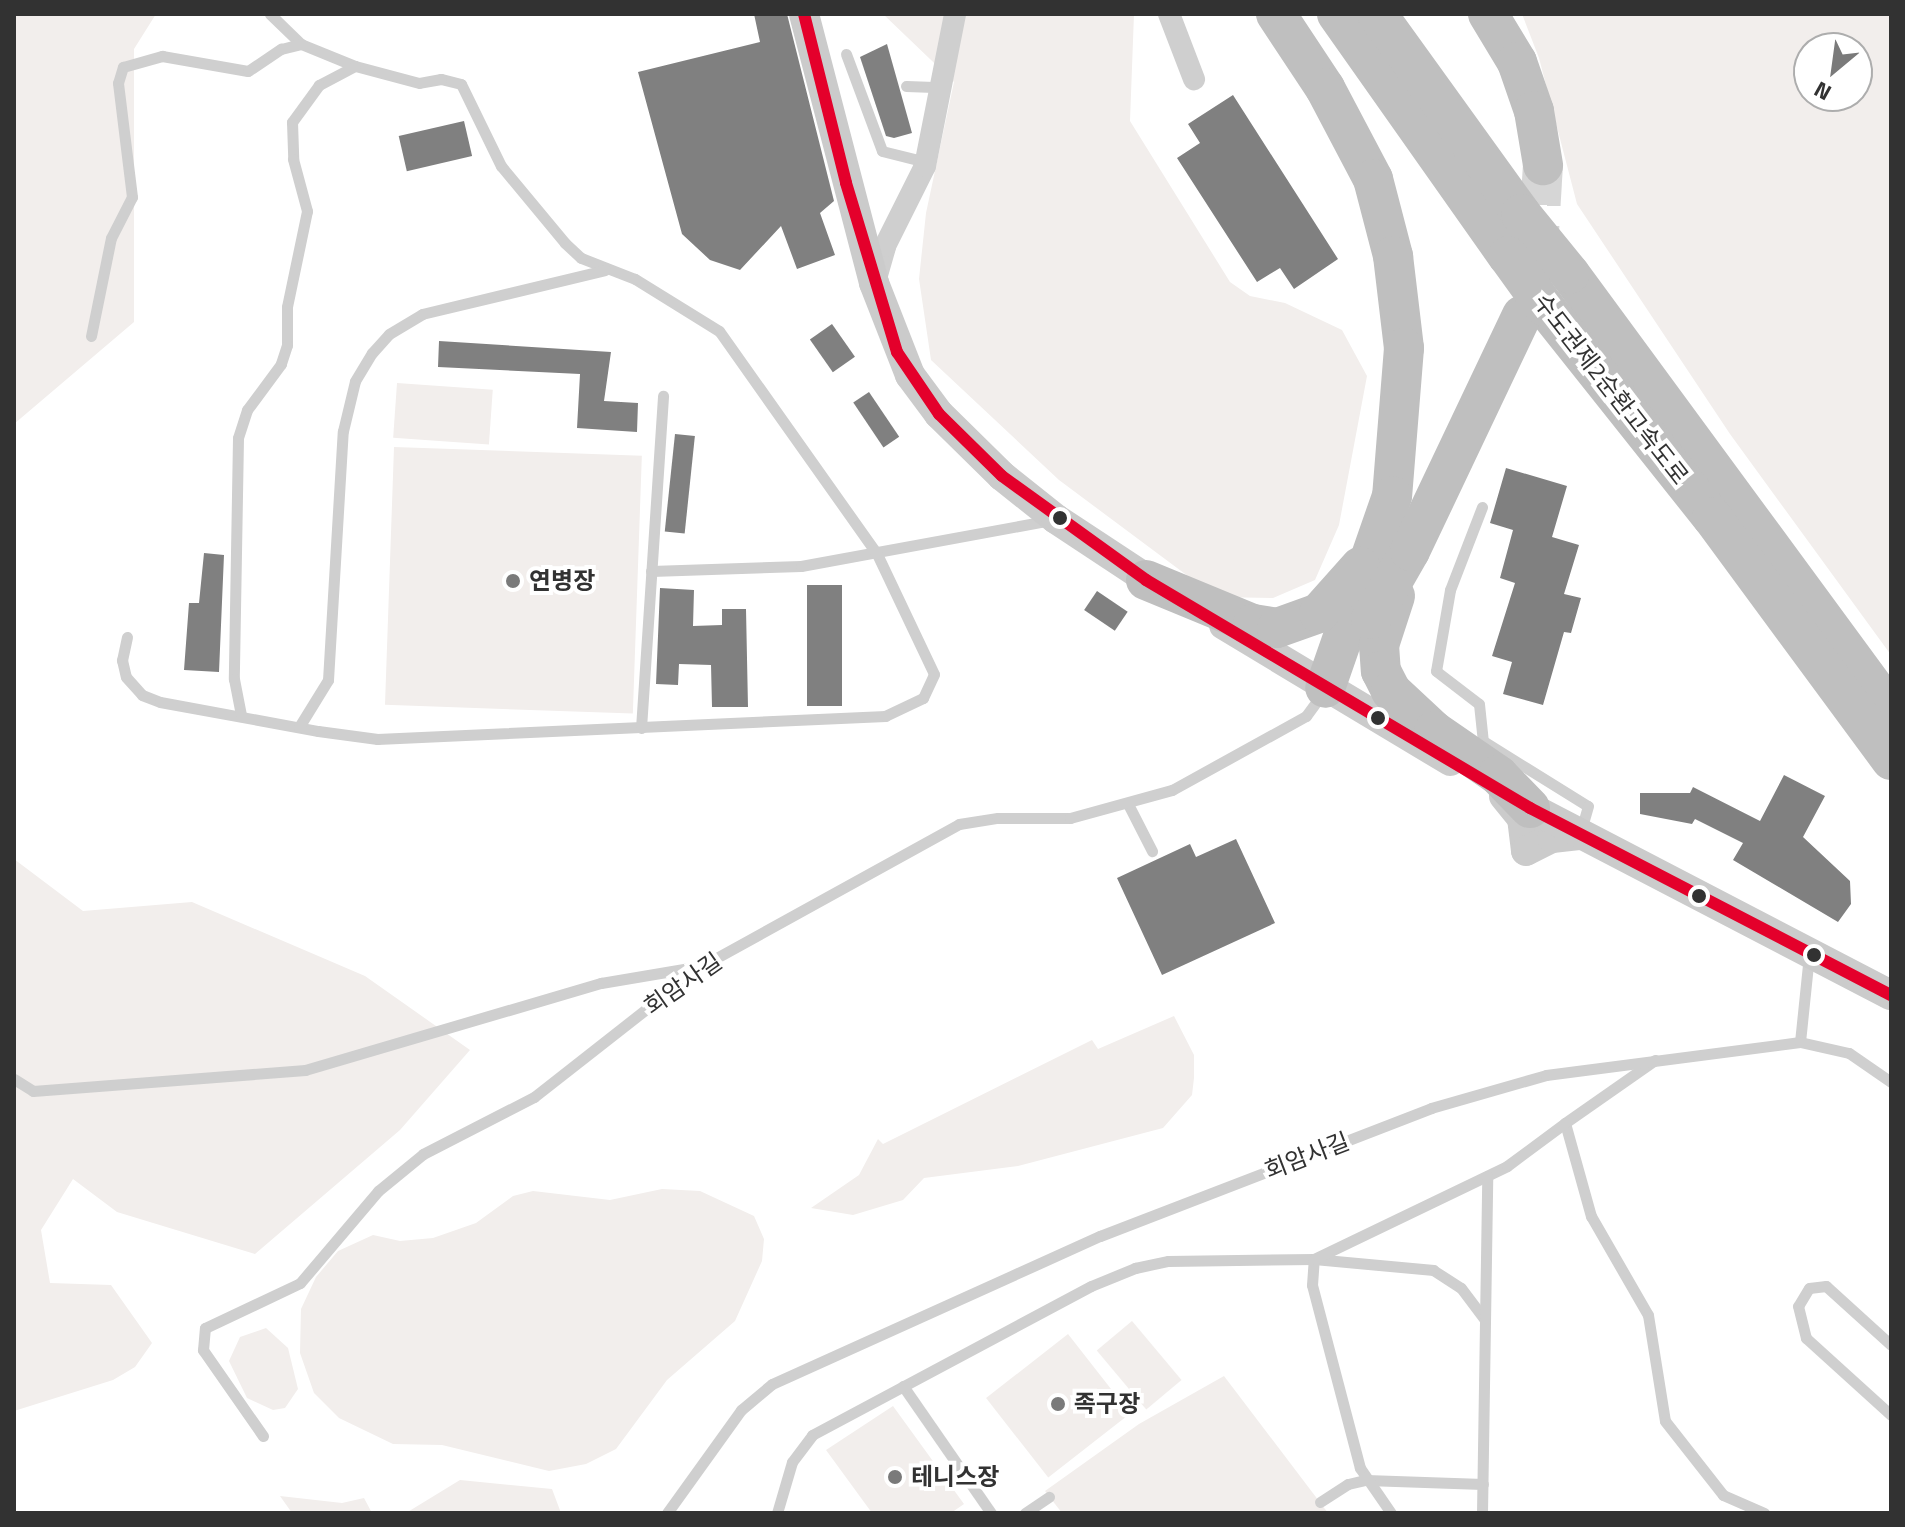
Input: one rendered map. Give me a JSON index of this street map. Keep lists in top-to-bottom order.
{
  "streets": {
    "highway": ["수도권제2순환고속도로"],
    "lane": ["회암사길"]
  },
  "places": ["연병장", "족구장", "테니스장"],
  "north": "bottom left"
}
